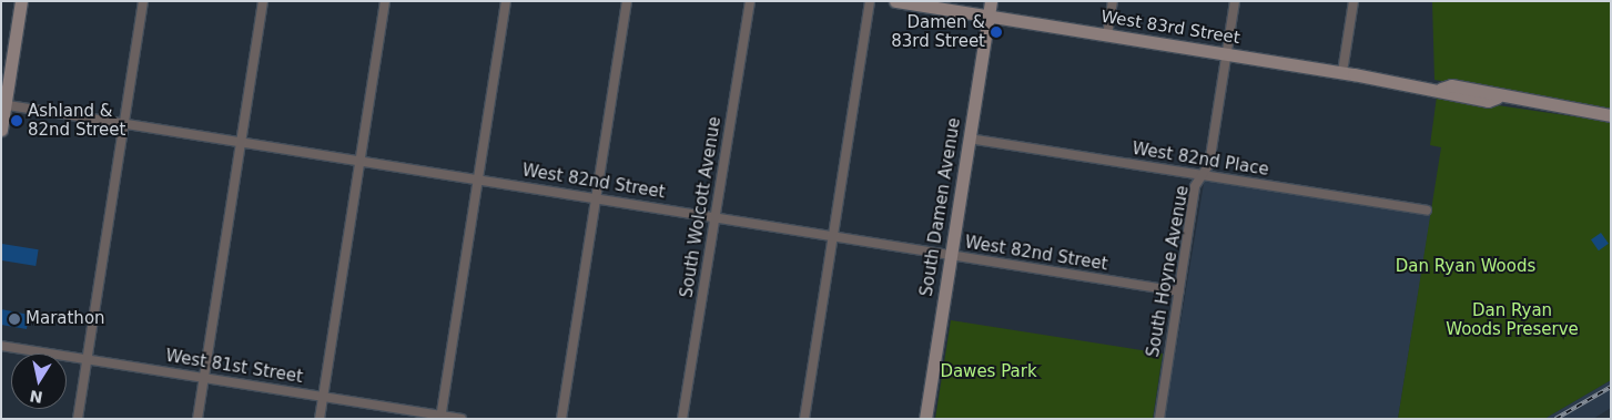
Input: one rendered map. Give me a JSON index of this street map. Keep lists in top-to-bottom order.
{
  "streets": {
    "street": [
      "West 83rd Street",
      "West 82nd Place",
      "West 82nd Street",
      "South Wolcott Avenue",
      "South Damen Avenue",
      "South Hoyne Avenue",
      "West 81st Street"
    ]
  },
  "crossings": [
    ["West 83rd Street", "South Damen Avenue"],
    ["West 83rd Street", "South Hoyne Avenue"],
    ["West 82nd Place", "South Damen Avenue"],
    ["West 82nd Place", "South Hoyne Avenue"],
    ["West 82nd Street", "South Wolcott Avenue"],
    ["West 82nd Street", "South Damen Avenue"],
    ["West 82nd Street", "South Hoyne Avenue"]
  ],
  "parks": ["Dan Ryan Woods", "Dan Ryan Woods Preserve", "Dawes Park"],
  "places": ["Damen & 83rd Street", "Ashland & 82nd Street", "Marathon"],
  "north": "bottom"
}
